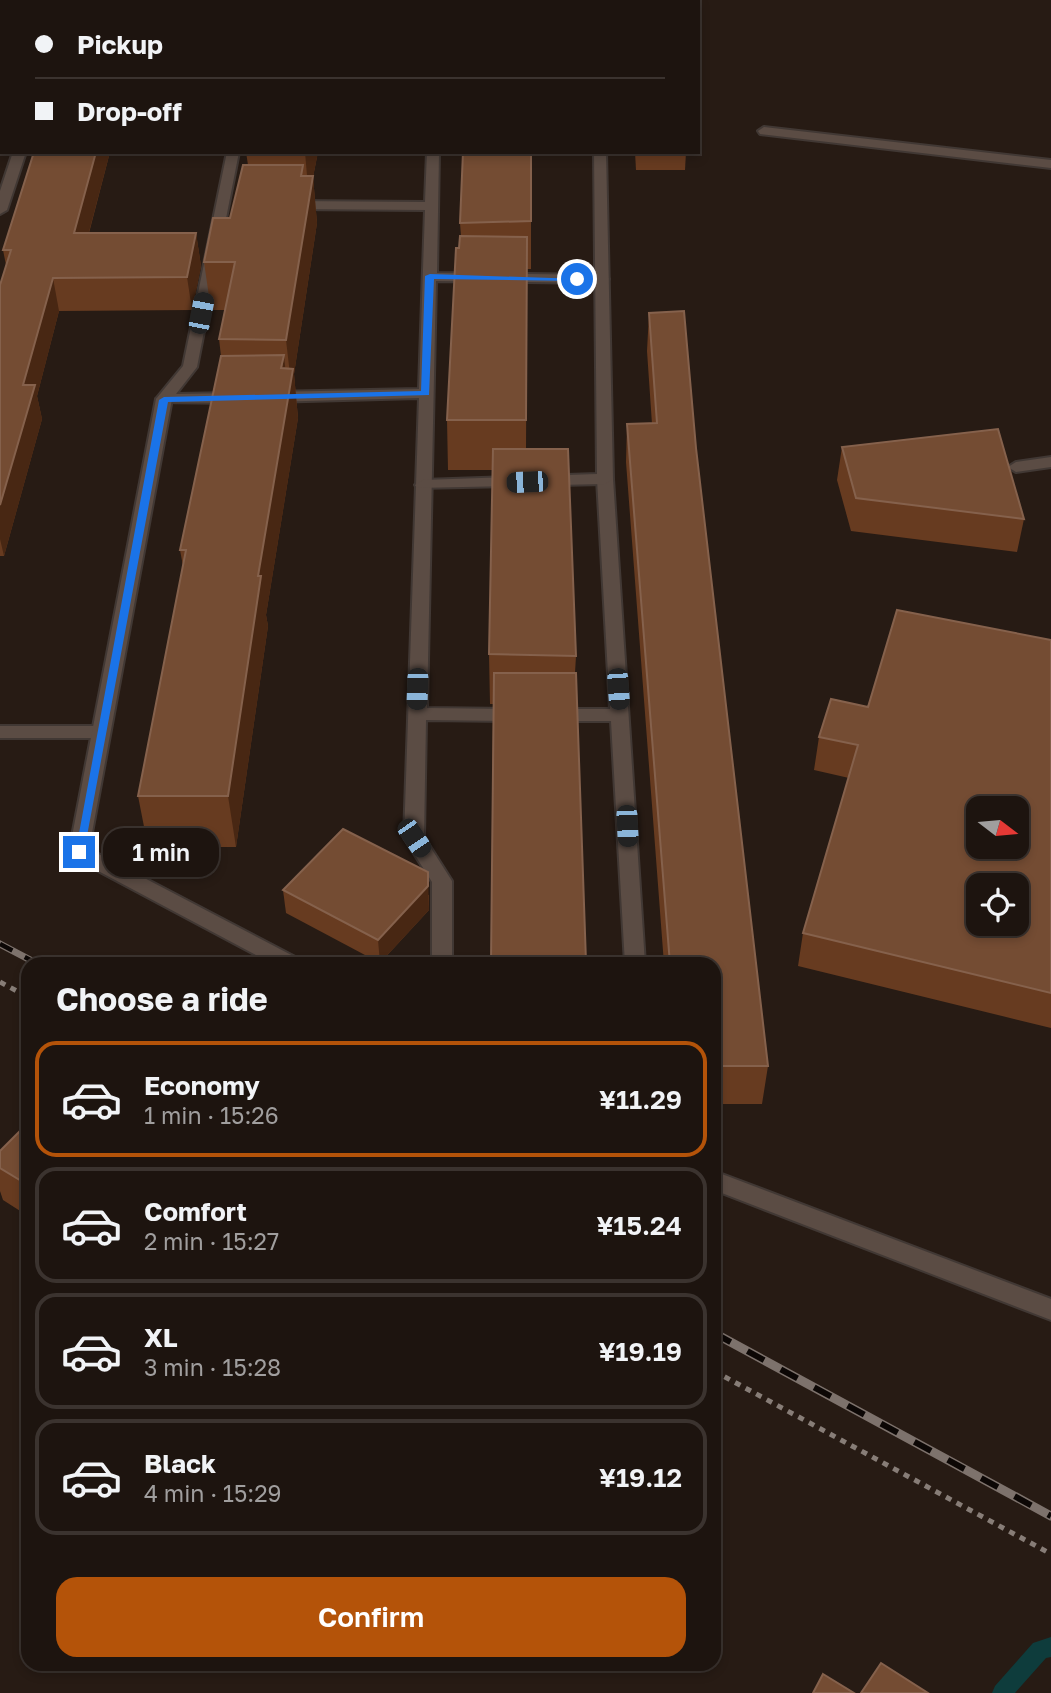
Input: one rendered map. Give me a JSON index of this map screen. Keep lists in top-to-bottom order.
{
  "north": "right",
  "page": {
    "banner": ["Pickup", "Drop-off"],
    "bubble": "1 min",
    "heading": "Choose a ride",
    "list": [
      {
        "name": "Economy",
        "note": "1 min · 15:26",
        "value": "¥11.29"
      },
      {
        "name": "Comfort",
        "note": "2 min · 15:27",
        "value": "¥15.24"
      },
      {
        "name": "XL",
        "note": "3 min · 15:28",
        "value": "¥19.19"
      },
      {
        "name": "Black",
        "note": "4 min · 15:29",
        "value": "¥19.12"
      }
    ],
    "buttons": "Confirm"
  }
}
